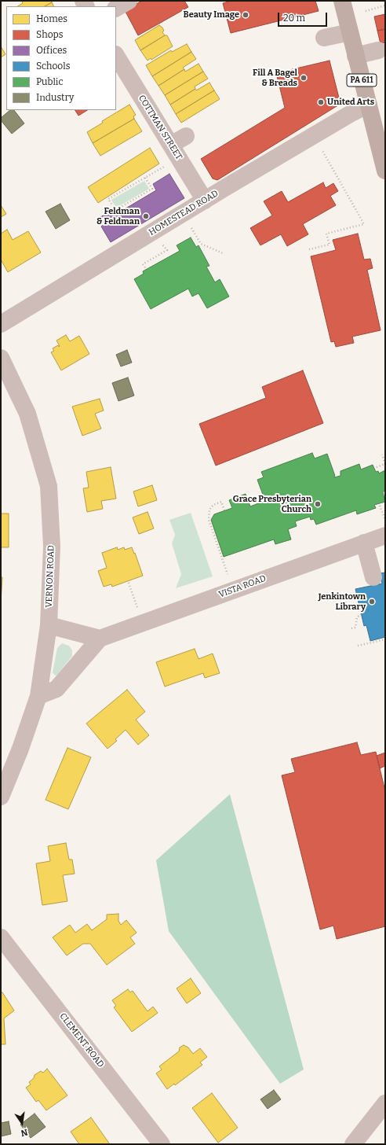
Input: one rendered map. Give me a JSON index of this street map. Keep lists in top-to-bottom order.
{
  "streets": {
    "highway": ["PA 611"],
    "street": [
      "COTTMAN STREET",
      "HOMESTEAD ROAD",
      "VERNON ROAD",
      "VISTA ROAD",
      "CLEMENT ROAD"
    ]
  },
  "crossings": [
    ["PA 611", "HOMESTEAD ROAD"],
    ["COTTMAN STREET", "HOMESTEAD ROAD"],
    ["VERNON ROAD", "VISTA ROAD"]
  ],
  "places": [
    "Beauty Image",
    "Fill A Bagel & Breads",
    "United Arts",
    "Feldman & Feldman",
    "Grace Presbyterian Church",
    "Jenkintown Library"
  ],
  "legend": [
    "Homes",
    "Shops",
    "Offices",
    "Schools",
    "Public",
    "Industry"
  ],
  "scale_bar": "20 m",
  "north": "bottom"
}
